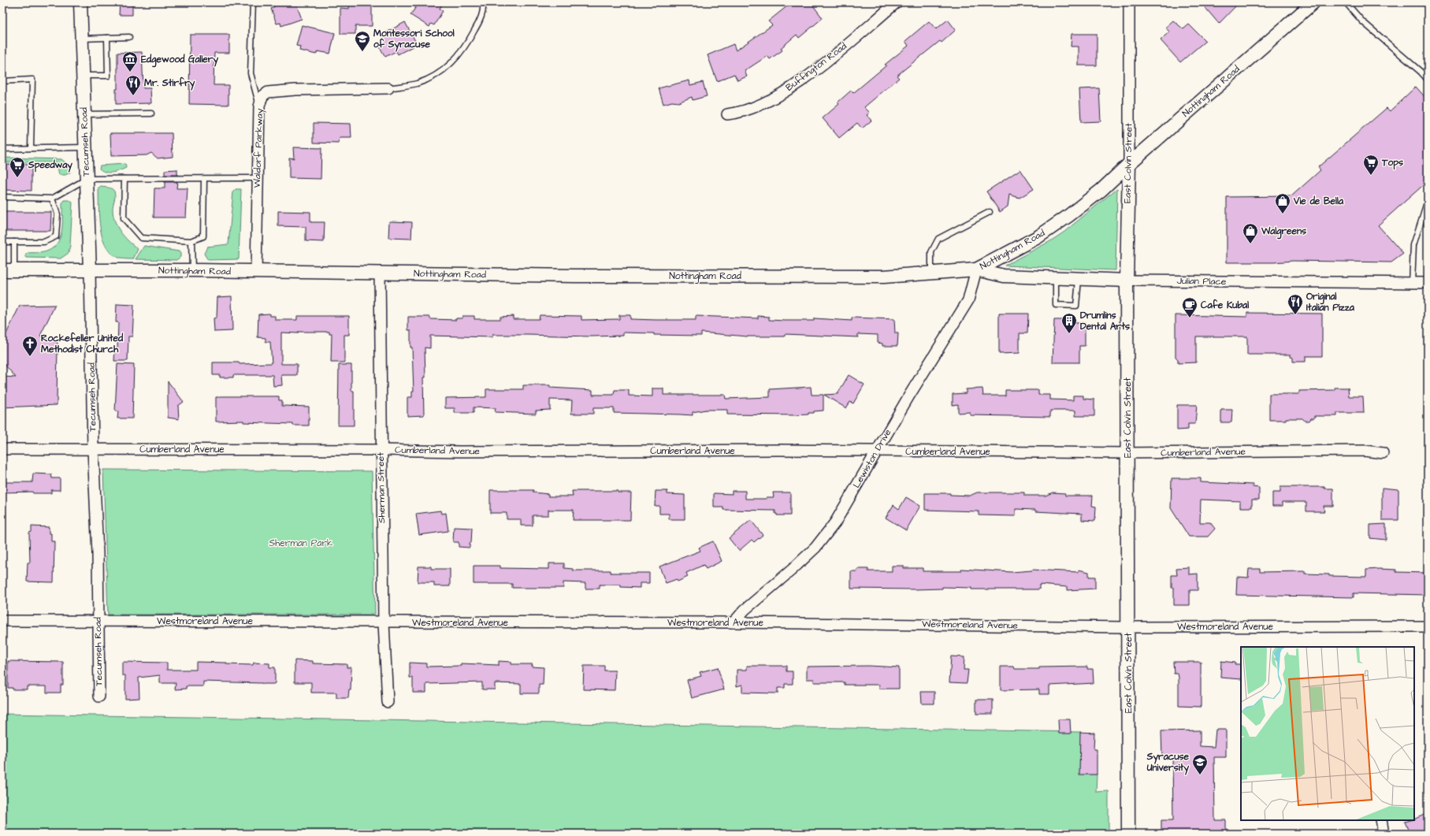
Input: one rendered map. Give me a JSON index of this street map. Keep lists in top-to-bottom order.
{
  "streets": {
    "street": [
      "Buffington Road",
      "Nottingham Road",
      "Tecumseh Road",
      "Waldorf Parkway",
      "East Colvin Street",
      "Julian Place",
      "Cumberland Avenue",
      "Lewiston Drive",
      "Sherman Street",
      "Westmoreland Avenue"
    ]
  },
  "crossings": [
    ["Nottingham Road", "Tecumseh Road"],
    ["Nottingham Road", "Waldorf Parkway"],
    ["Nottingham Road", "East Colvin Street"],
    ["Nottingham Road", "Julian Place"],
    ["Nottingham Road", "Lewiston Drive"],
    ["Nottingham Road", "Sherman Street"],
    ["Tecumseh Road", "Cumberland Avenue"],
    ["Tecumseh Road", "Westmoreland Avenue"],
    ["East Colvin Street", "Julian Place"],
    ["East Colvin Street", "Cumberland Avenue"],
    ["East Colvin Street", "Westmoreland Avenue"],
    ["Julian Place", "Lewiston Drive"],
    ["Cumberland Avenue", "Lewiston Drive"],
    ["Cumberland Avenue", "Sherman Street"],
    ["Lewiston Drive", "Westmoreland Avenue"],
    ["Sherman Street", "Westmoreland Avenue"]
  ],
  "parks": ["Sherman Park"],
  "places": {
    "school or university": ["Montessori School of Syracuse", "Syracuse University"],
    "museum": ["Edgewood Gallery"],
    "restaurant": ["Mr. Stirfry", "Original Italian Pizza"],
    "supermarket": ["Tops", "Speedway"],
    "shop": ["Vie de Bella", "Walgreens"],
    "cafe": ["Cafe Kubal"],
    "building": ["Drumlins Dental Arts"],
    "church": ["Rockefeller United Methodist Church"]
  }
}
